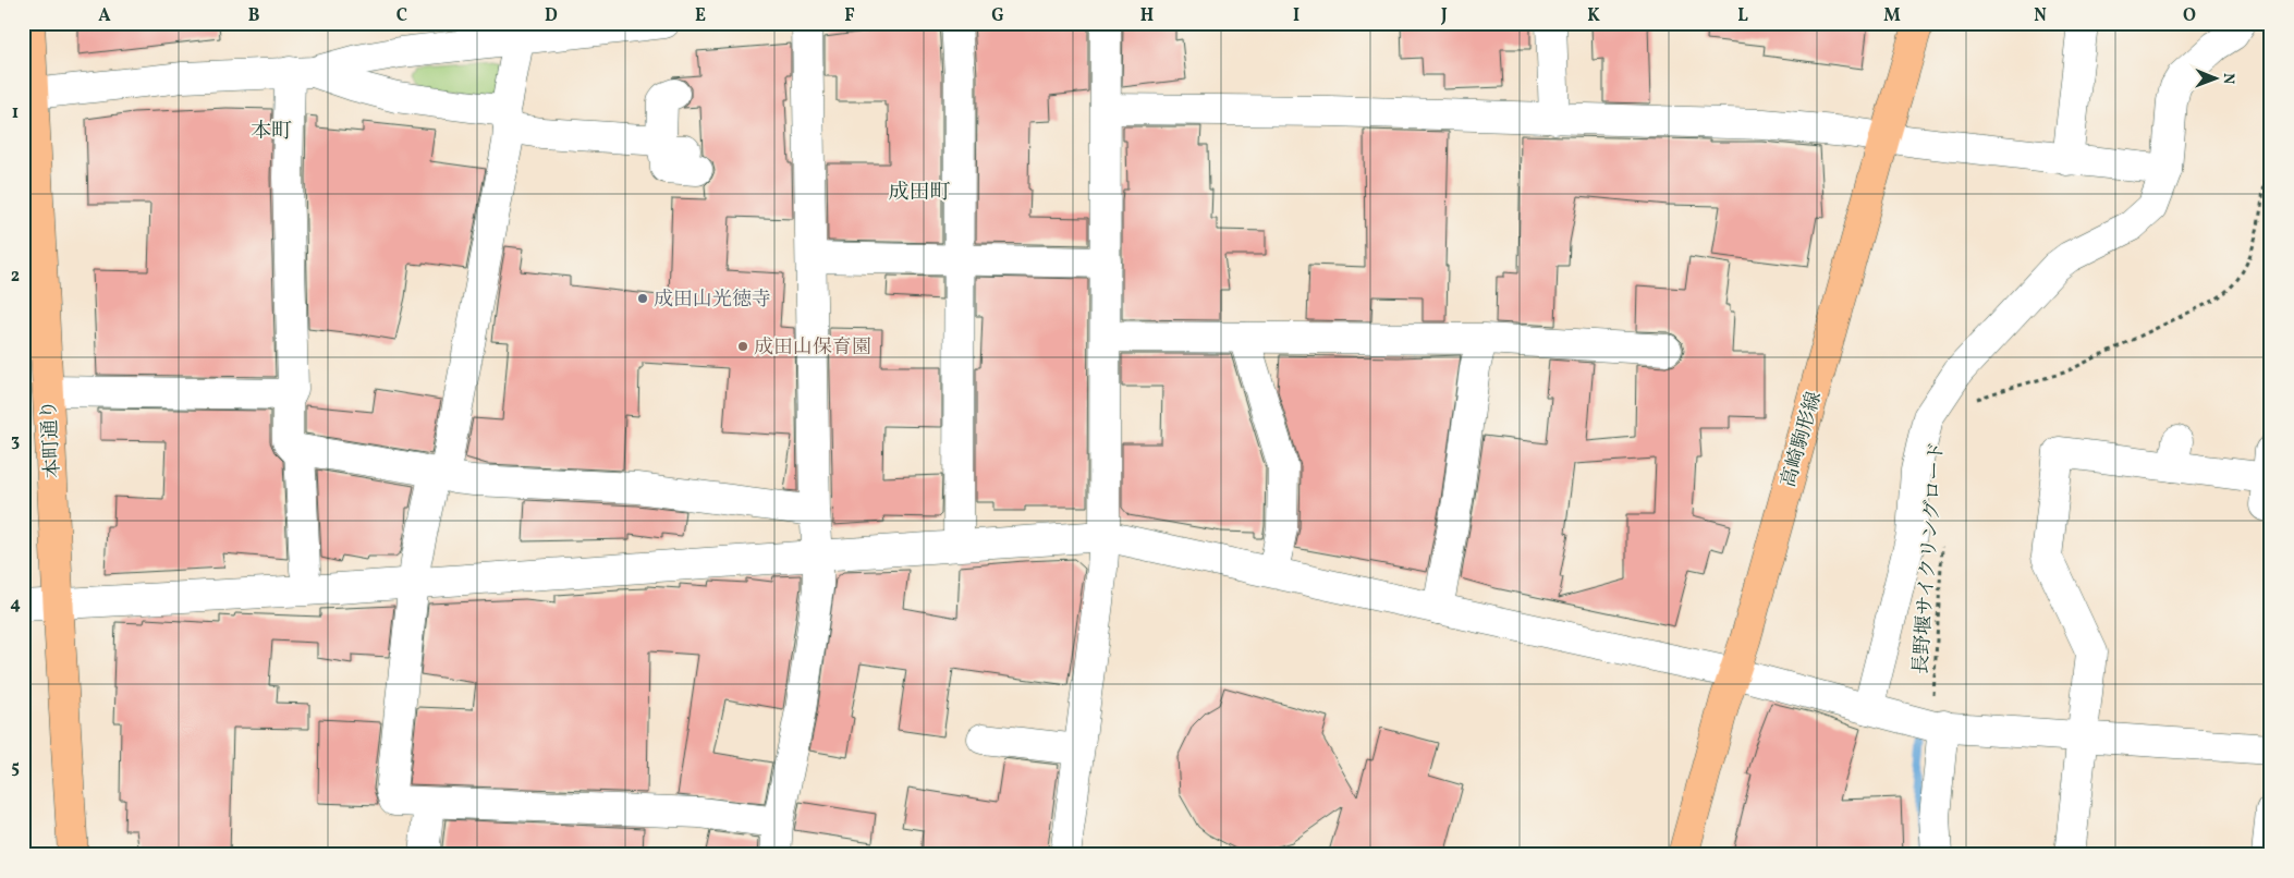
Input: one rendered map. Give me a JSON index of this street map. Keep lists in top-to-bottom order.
{
  "streets": {
    "main road": ["本町通り", "高崎駒形線"],
    "path": ["長野堰サイクリングロード"]
  },
  "districts": ["本町", "成田町"],
  "places": ["成田山光徳寺", "成田山保育園"],
  "north": "right",
  "grid": {
    "columns": [
      "A",
      "B",
      "C",
      "D",
      "E",
      "F",
      "G",
      "H",
      "I",
      "J",
      "K",
      "L",
      "M",
      "N",
      "O"
    ],
    "rows": [
      "1",
      "2",
      "3",
      "4",
      "5"
    ]
  }
}
